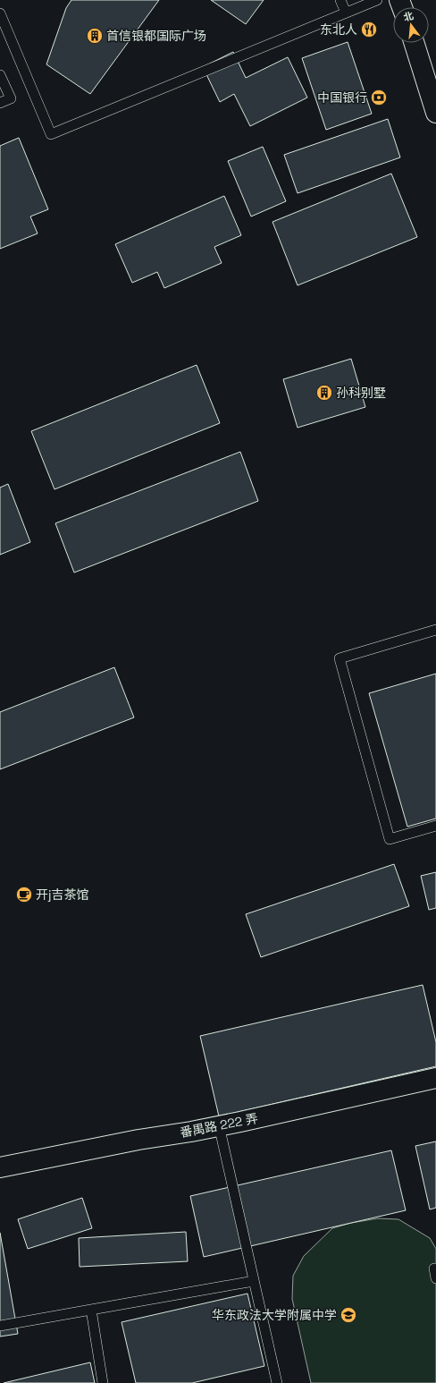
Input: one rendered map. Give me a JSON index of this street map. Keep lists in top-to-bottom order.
{
  "streets": {
    "street": ["番禺路 222 弄"]
  },
  "places": {
    "restaurant": ["东北人"],
    "building": ["首信银都国际广场", "孙科别墅"],
    "bank": ["中国银行"],
    "cafe": ["开j吉茶馆"],
    "school or university": ["华东政法大学附属中学"]
  },
  "north": "top"
}
